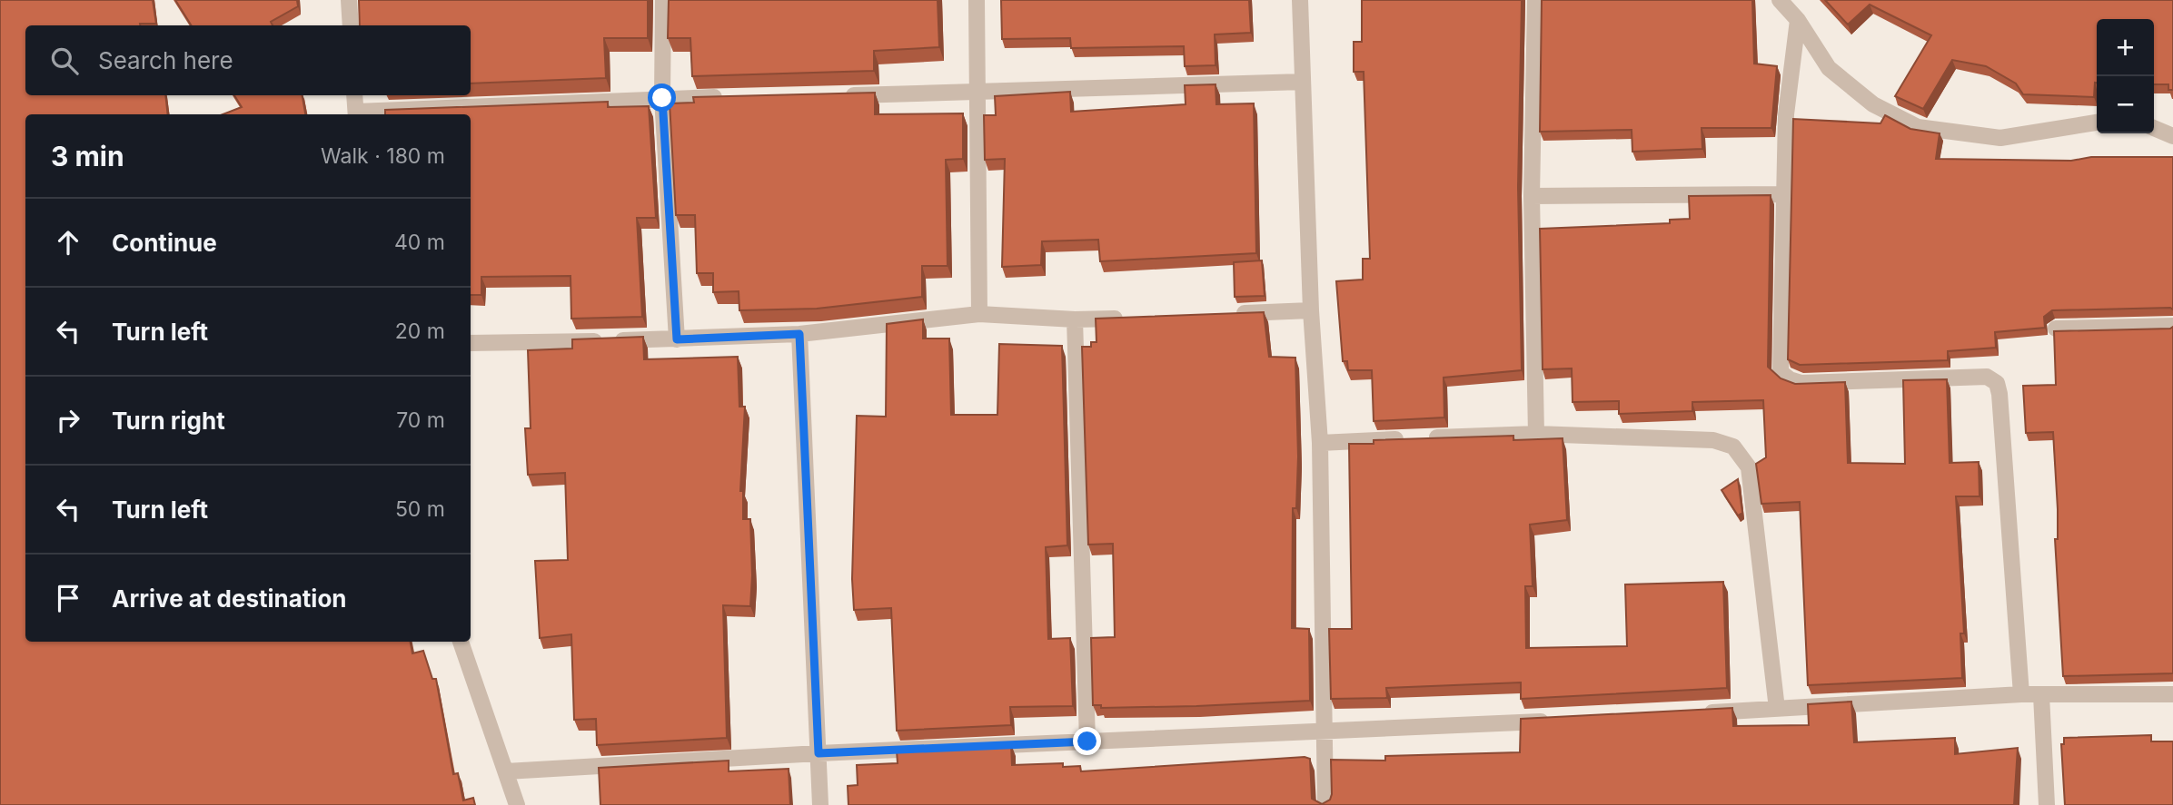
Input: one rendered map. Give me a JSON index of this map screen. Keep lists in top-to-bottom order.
{
  "page": {
    "map_buttons": ["+", "−"],
    "search": "Search here",
    "heading": ["3 min", "Walk · 180 m"],
    "list": [
      ["Continue", "40 m"],
      ["Turn left", "20 m"],
      ["Turn right", "70 m"],
      ["Turn left", "50 m"],
      "Arrive at destination"
    ]
  }
}
